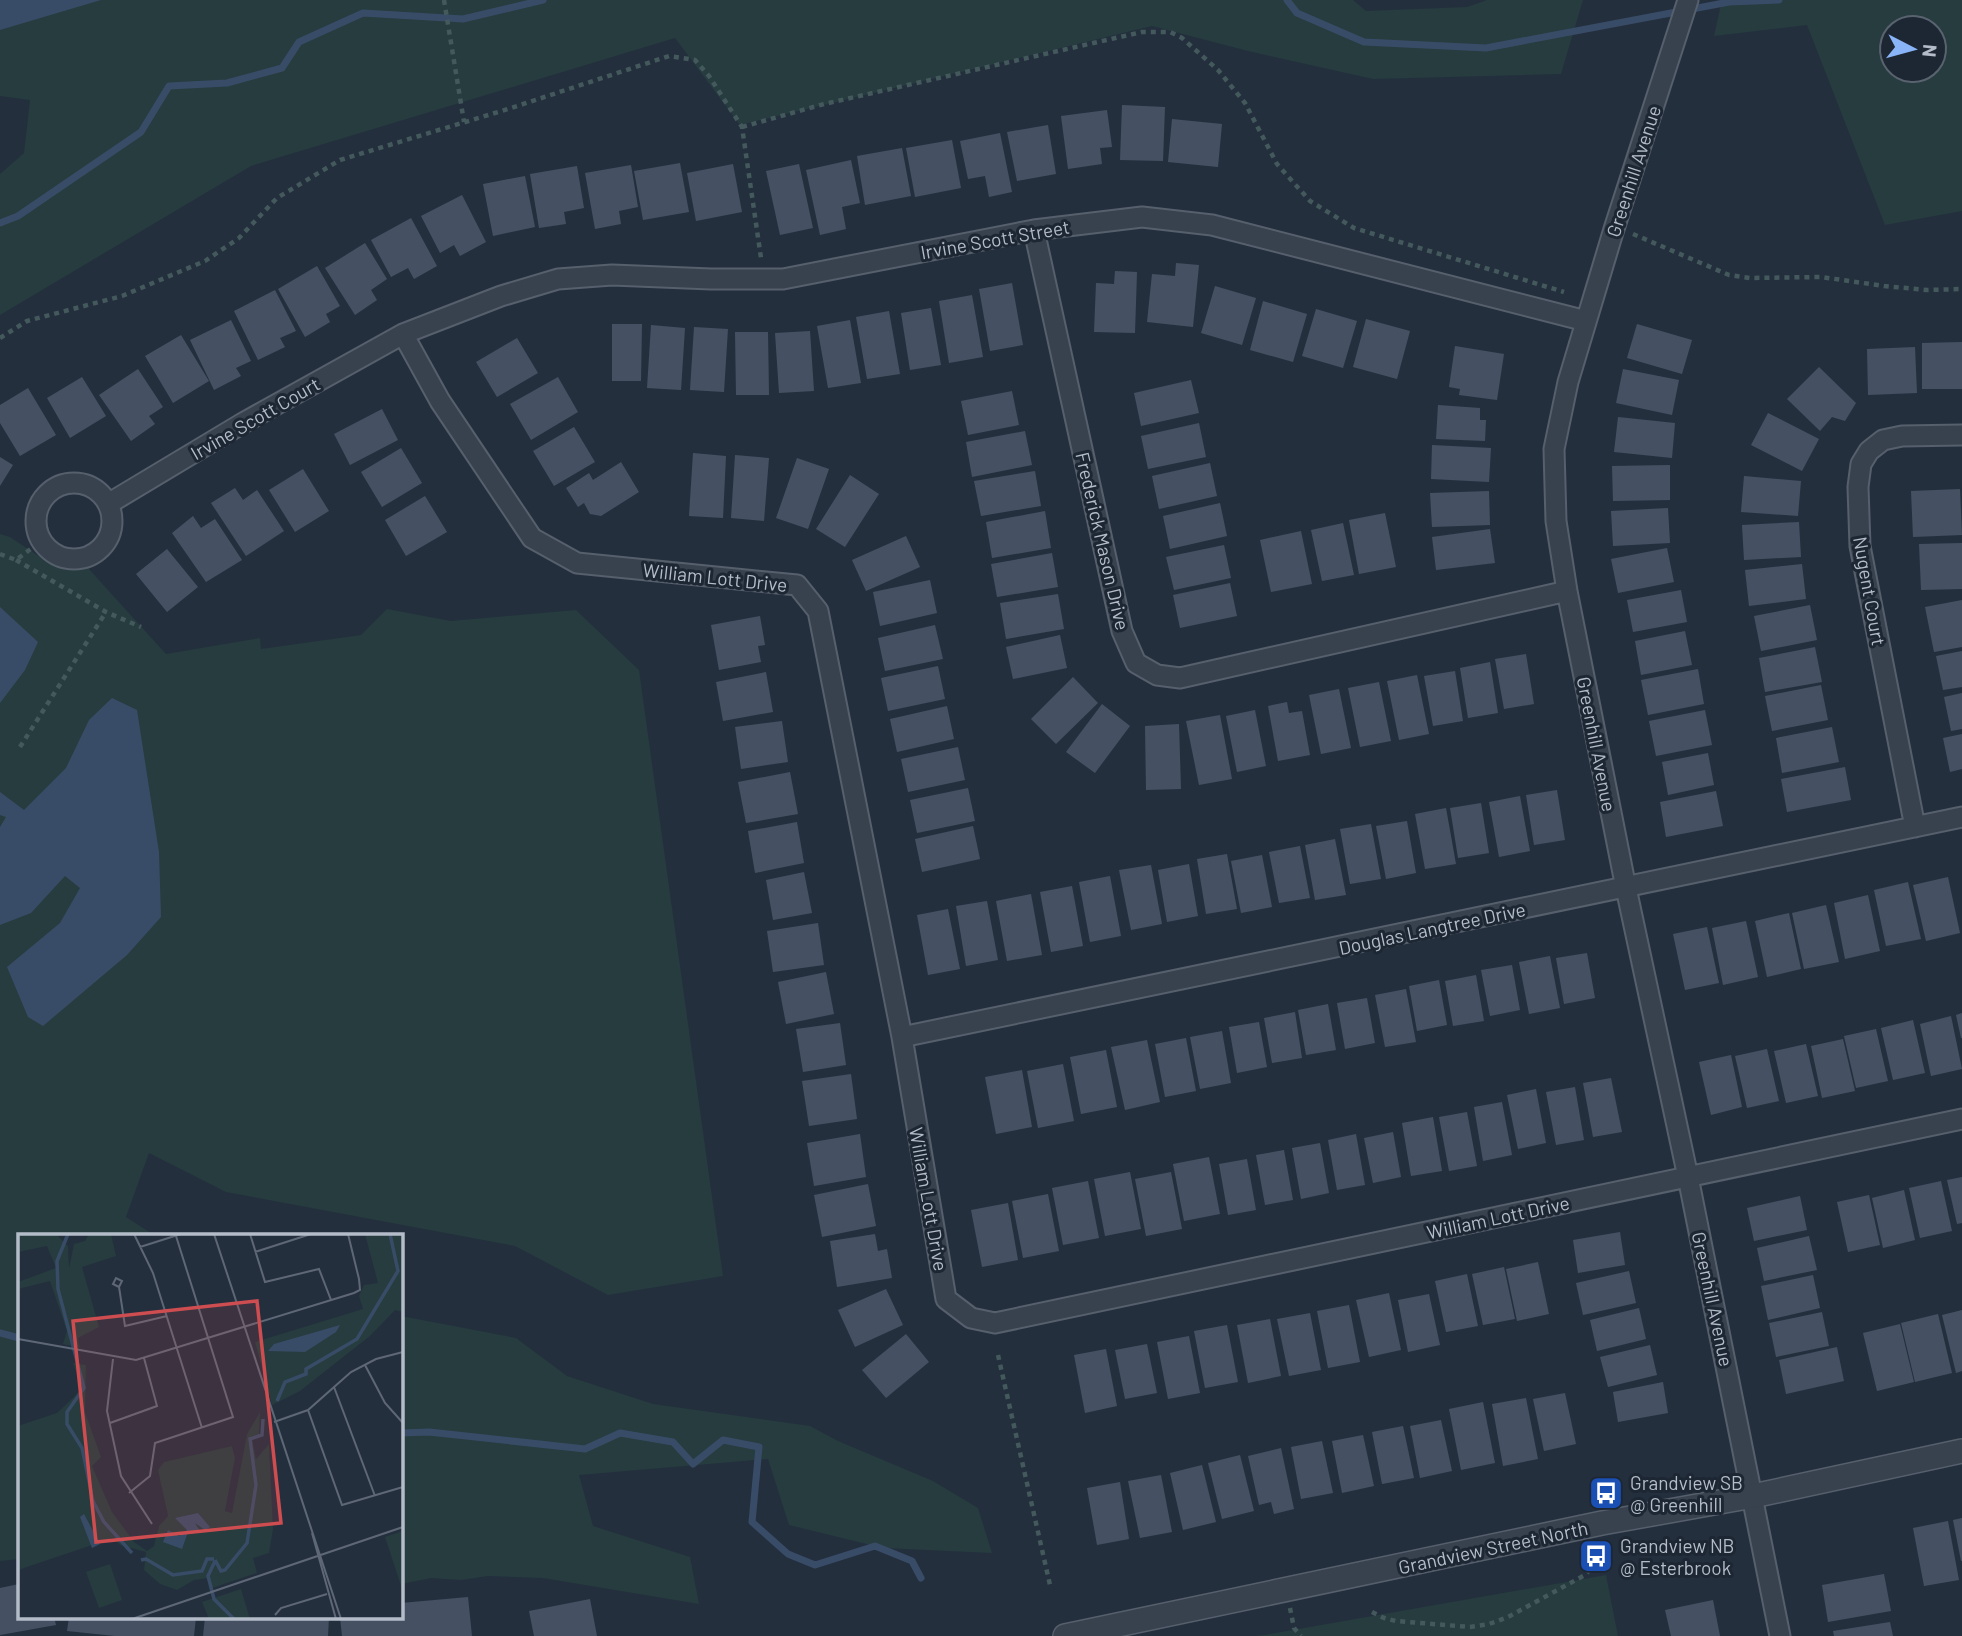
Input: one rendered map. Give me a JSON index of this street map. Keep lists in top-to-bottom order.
{
  "streets": {
    "street": [
      "Greenhill Avenue",
      "Irvine Scott Street",
      "Irvine Scott Court",
      "Frederick Mason Drive",
      "William Lott Drive",
      "Nugent Court",
      "Douglas Langtree Drive",
      "Grandview Street North"
    ]
  },
  "crossings": [
    ["Greenhill Avenue", "Irvine Scott Street"],
    ["Greenhill Avenue", "Frederick Mason Drive"],
    ["Greenhill Avenue", "William Lott Drive"],
    ["Greenhill Avenue", "Douglas Langtree Drive"],
    ["Greenhill Avenue", "Grandview Street North"],
    ["Irvine Scott Street", "Irvine Scott Court"],
    ["Irvine Scott Street", "Frederick Mason Drive"],
    ["Irvine Scott Street", "William Lott Drive"],
    ["Irvine Scott Court", "William Lott Drive"],
    ["William Lott Drive", "Douglas Langtree Drive"],
    ["Nugent Court", "Douglas Langtree Drive"]
  ],
  "places": {
    "bus stop": ["Grandview SB @ Greenhill", "Grandview NB @ Esterbrook"]
  },
  "north": "right"
}
